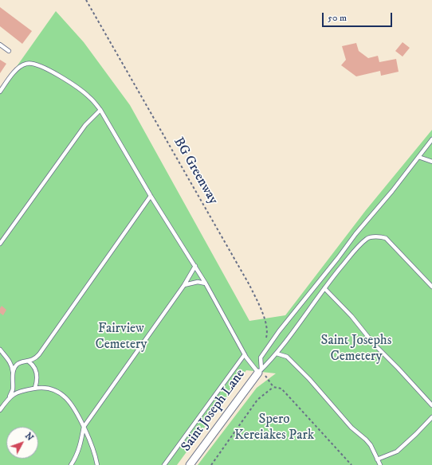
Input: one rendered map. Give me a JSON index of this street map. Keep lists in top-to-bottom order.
{
  "streets": {
    "street": ["Saint Joseph Lane"],
    "path": ["BG Greenway"]
  },
  "parks": ["Fairview Cemetery", "Saint Josephs Cemetery", "Spero Kereiakes Park"],
  "scale_bar": "50 m",
  "north": "top right"
}
